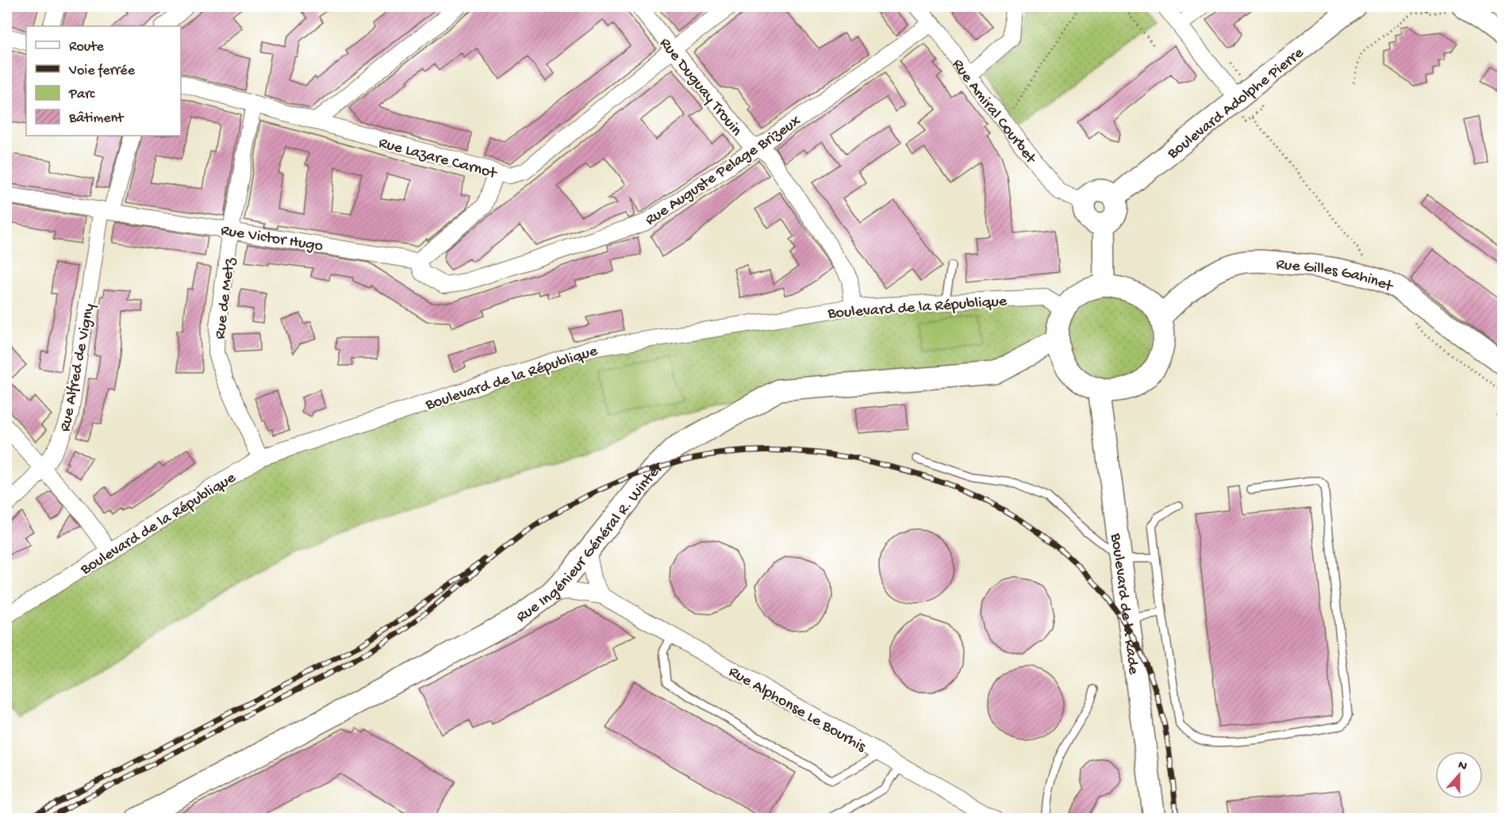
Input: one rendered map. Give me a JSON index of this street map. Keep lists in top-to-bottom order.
{
  "streets": {
    "street": [
      "Rue Duguay Trouin",
      "Boulevard Adolphe Pierre",
      "Rue Amiral Courbet",
      "Rue Lazare Carnot",
      "Rue Auguste Pelage Brizeux",
      "Rue Victor Hugo",
      "Rue Gilles Gahinet",
      "Rue de Metz",
      "Boulevard de la République",
      "Rue Alfred de Vigny",
      "Rue Ingénieur Général R. Winter",
      "Boulevard de la Rade",
      "Rue Alphonse Le Bourhis"
    ]
  },
  "crossings": [
    ["Rue Duguay Trouin", "Rue Lazare Carnot"],
    ["Rue Duguay Trouin", "Rue Auguste Pelage Brizeux"],
    ["Rue Duguay Trouin", "Boulevard de la République"],
    ["Boulevard Adolphe Pierre", "Rue Amiral Courbet"],
    ["Rue Amiral Courbet", "Rue Auguste Pelage Brizeux"],
    ["Rue Lazare Carnot", "Rue de Metz"],
    ["Rue Auguste Pelage Brizeux", "Rue Victor Hugo"],
    ["Rue Victor Hugo", "Rue de Metz"],
    ["Rue Victor Hugo", "Rue Alfred de Vigny"],
    ["Rue Gilles Gahinet", "Boulevard de la République"],
    ["Rue Gilles Gahinet", "Rue Ingénieur Général R. Winter"],
    ["Rue Gilles Gahinet", "Boulevard de la Rade"],
    ["Rue de Metz", "Boulevard de la République"],
    ["Boulevard de la République", "Rue Ingénieur Général R. Winter"],
    ["Boulevard de la République", "Boulevard de la Rade"],
    ["Rue Ingénieur Général R. Winter", "Boulevard de la Rade"],
    ["Rue Ingénieur Général R. Winter", "Rue Alphonse Le Bourhis"]
  ],
  "legend": [
    "Route",
    "Voie ferrée",
    "Parc",
    "Bâtiment"
  ],
  "north": "top"
}
